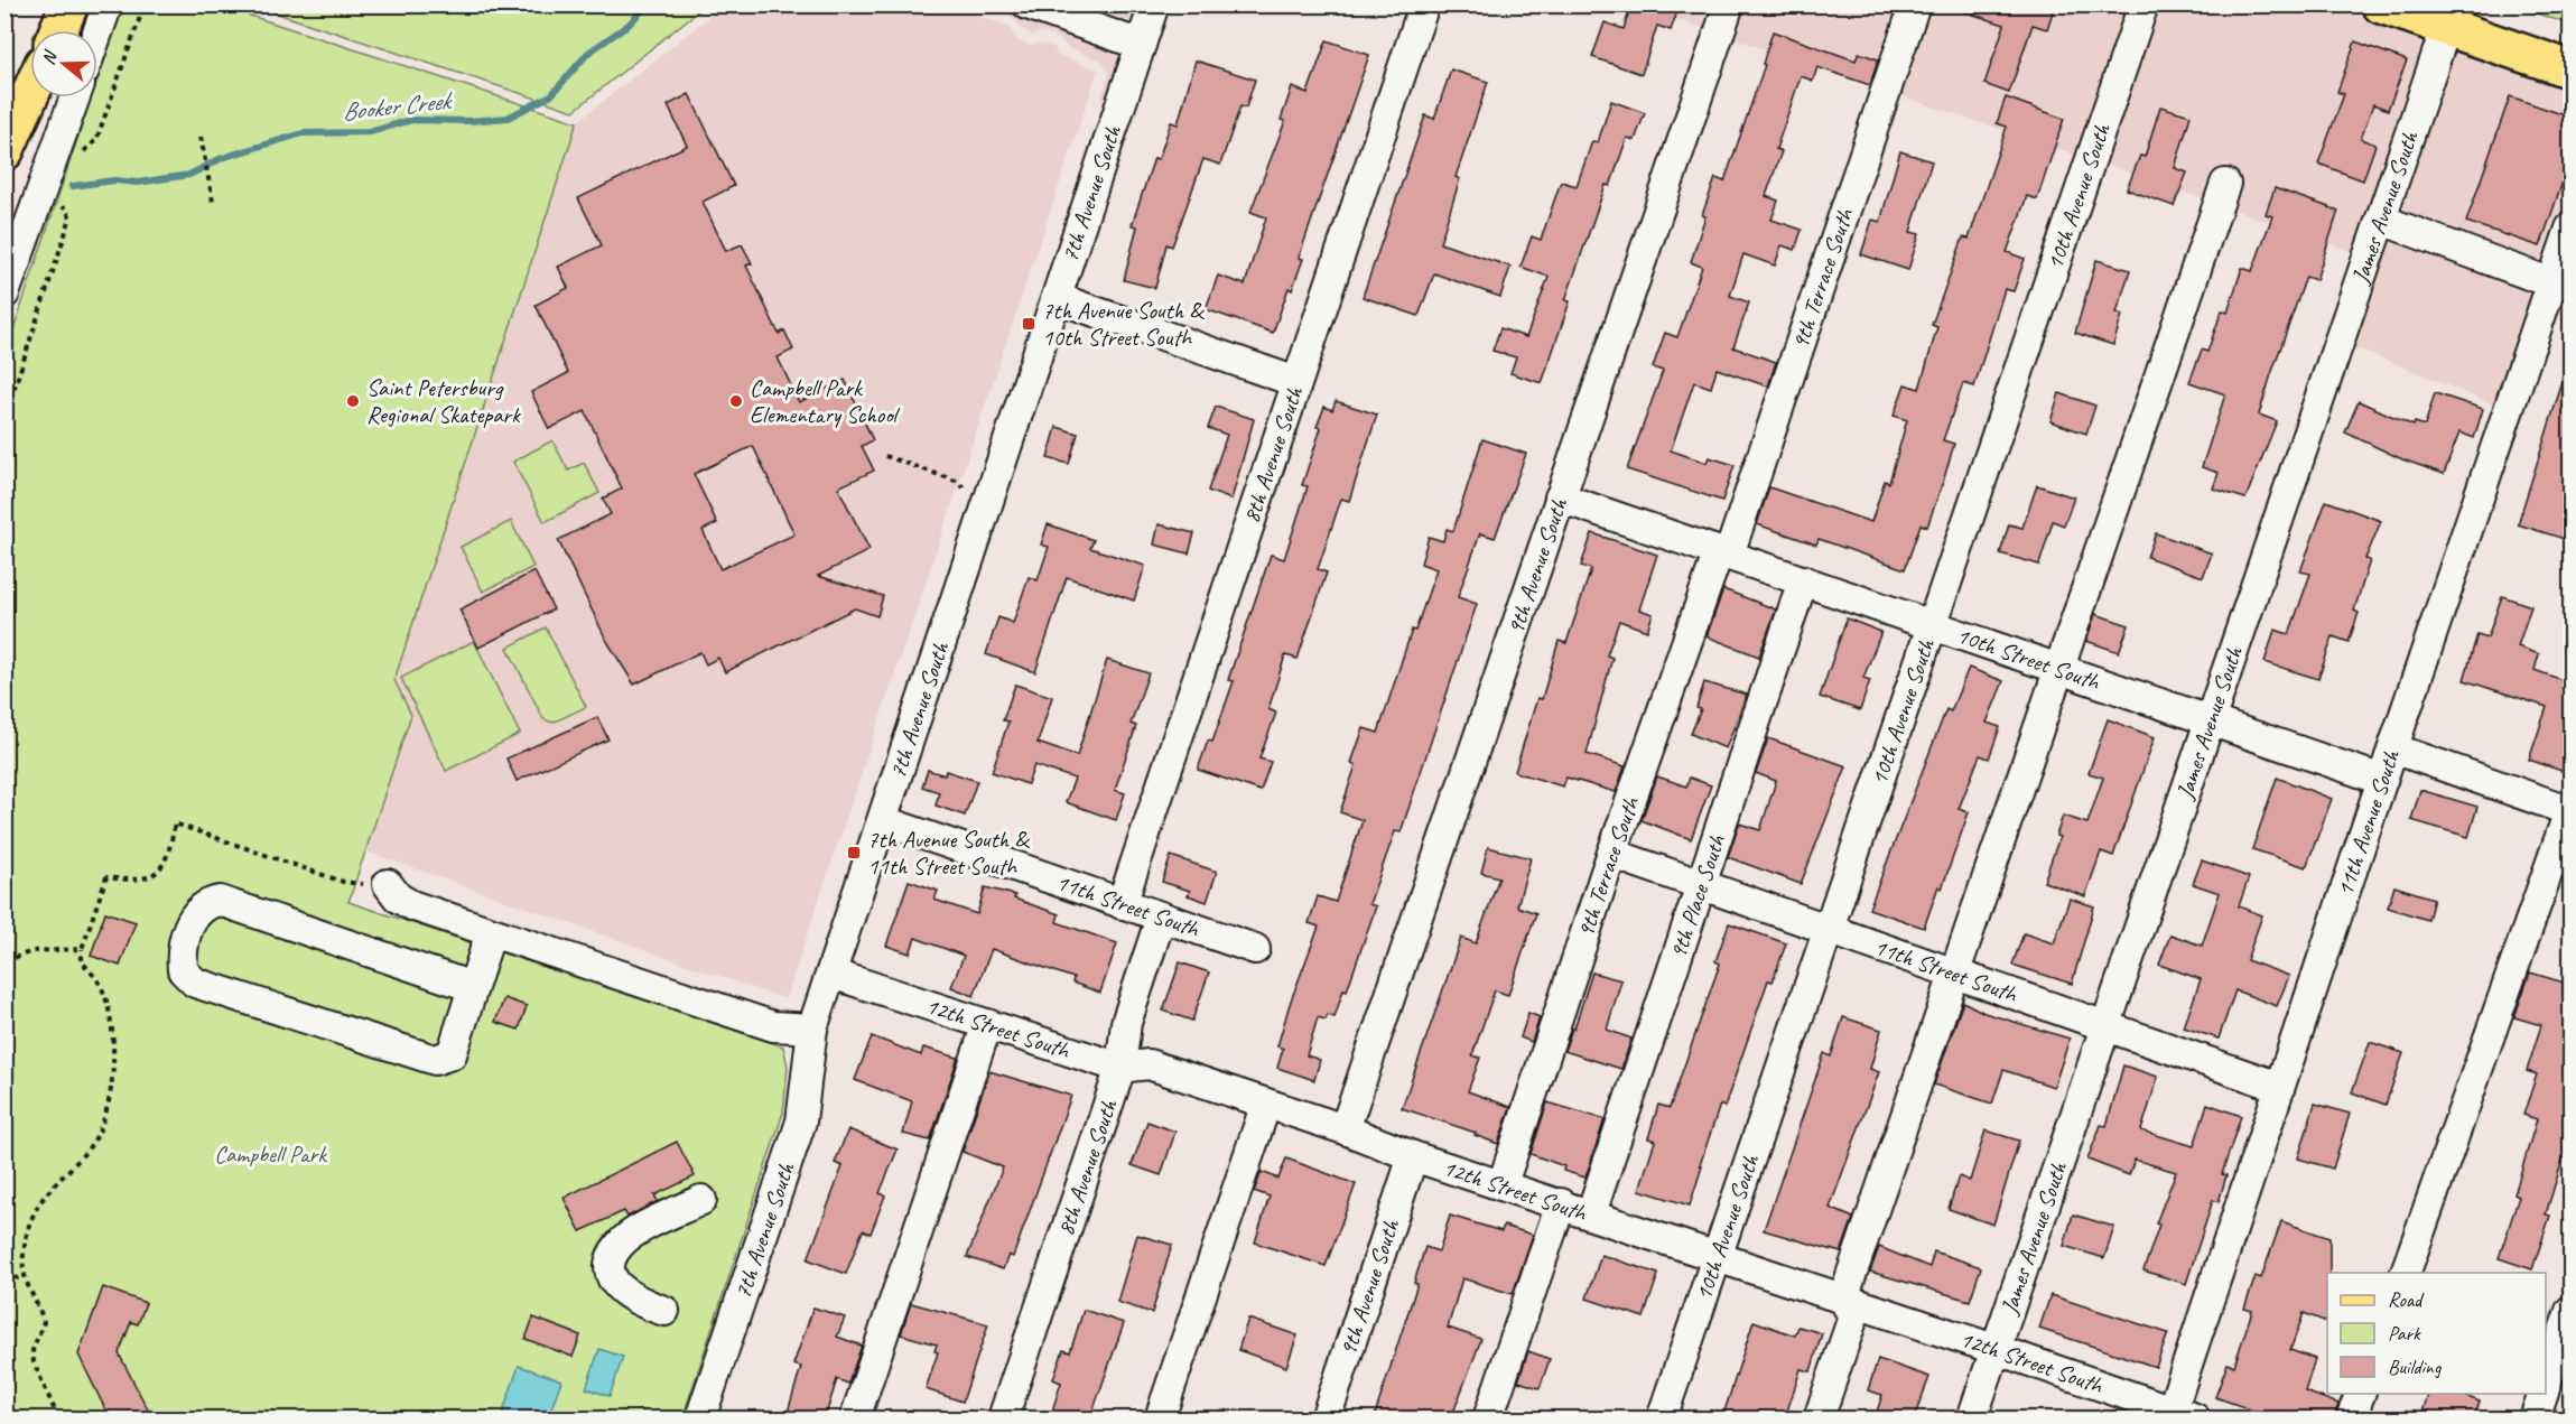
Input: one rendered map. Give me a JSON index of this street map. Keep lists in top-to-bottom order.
{
  "streets": {
    "street": [
      "7th Avenue South",
      "10th Avenue South",
      "James Avenue South",
      "9th Terrace South",
      "8th Avenue South",
      "9th Avenue South",
      "10th Street South",
      "11th Avenue South",
      "9th Place South",
      "11th Street South",
      "12th Street South"
    ]
  },
  "crossings": [
    ["7th Avenue South", "11th Street South"],
    ["7th Avenue South", "12th Street South"],
    ["10th Avenue South", "10th Street South"],
    ["10th Avenue South", "11th Street South"],
    ["10th Avenue South", "12th Street South"],
    ["James Avenue South", "10th Street South"],
    ["James Avenue South", "11th Street South"],
    ["James Avenue South", "12th Street South"],
    ["9th Terrace South", "10th Street South"],
    ["9th Terrace South", "11th Street South"],
    ["9th Terrace South", "12th Street South"],
    ["8th Avenue South", "11th Street South"],
    ["8th Avenue South", "12th Street South"],
    ["9th Avenue South", "10th Street South"],
    ["9th Avenue South", "12th Street South"],
    ["10th Street South", "11th Avenue South"],
    ["10th Street South", "9th Place South"],
    ["11th Avenue South", "11th Street South"],
    ["11th Avenue South", "12th Street South"],
    ["9th Place South", "11th Street South"],
    ["9th Place South", "12th Street South"]
  ],
  "water": ["Booker Creek"],
  "parks": ["Campbell Park"],
  "places": {
    "transit": ["7th Avenue South & 10th Street South", "7th Avenue South & 11th Street South"],
    "other": ["Saint Petersburg Regional Skatepark", "Campbell Park Elementary School"]
  },
  "legend": ["Road", "Park", "Building"],
  "north": "left"
}
